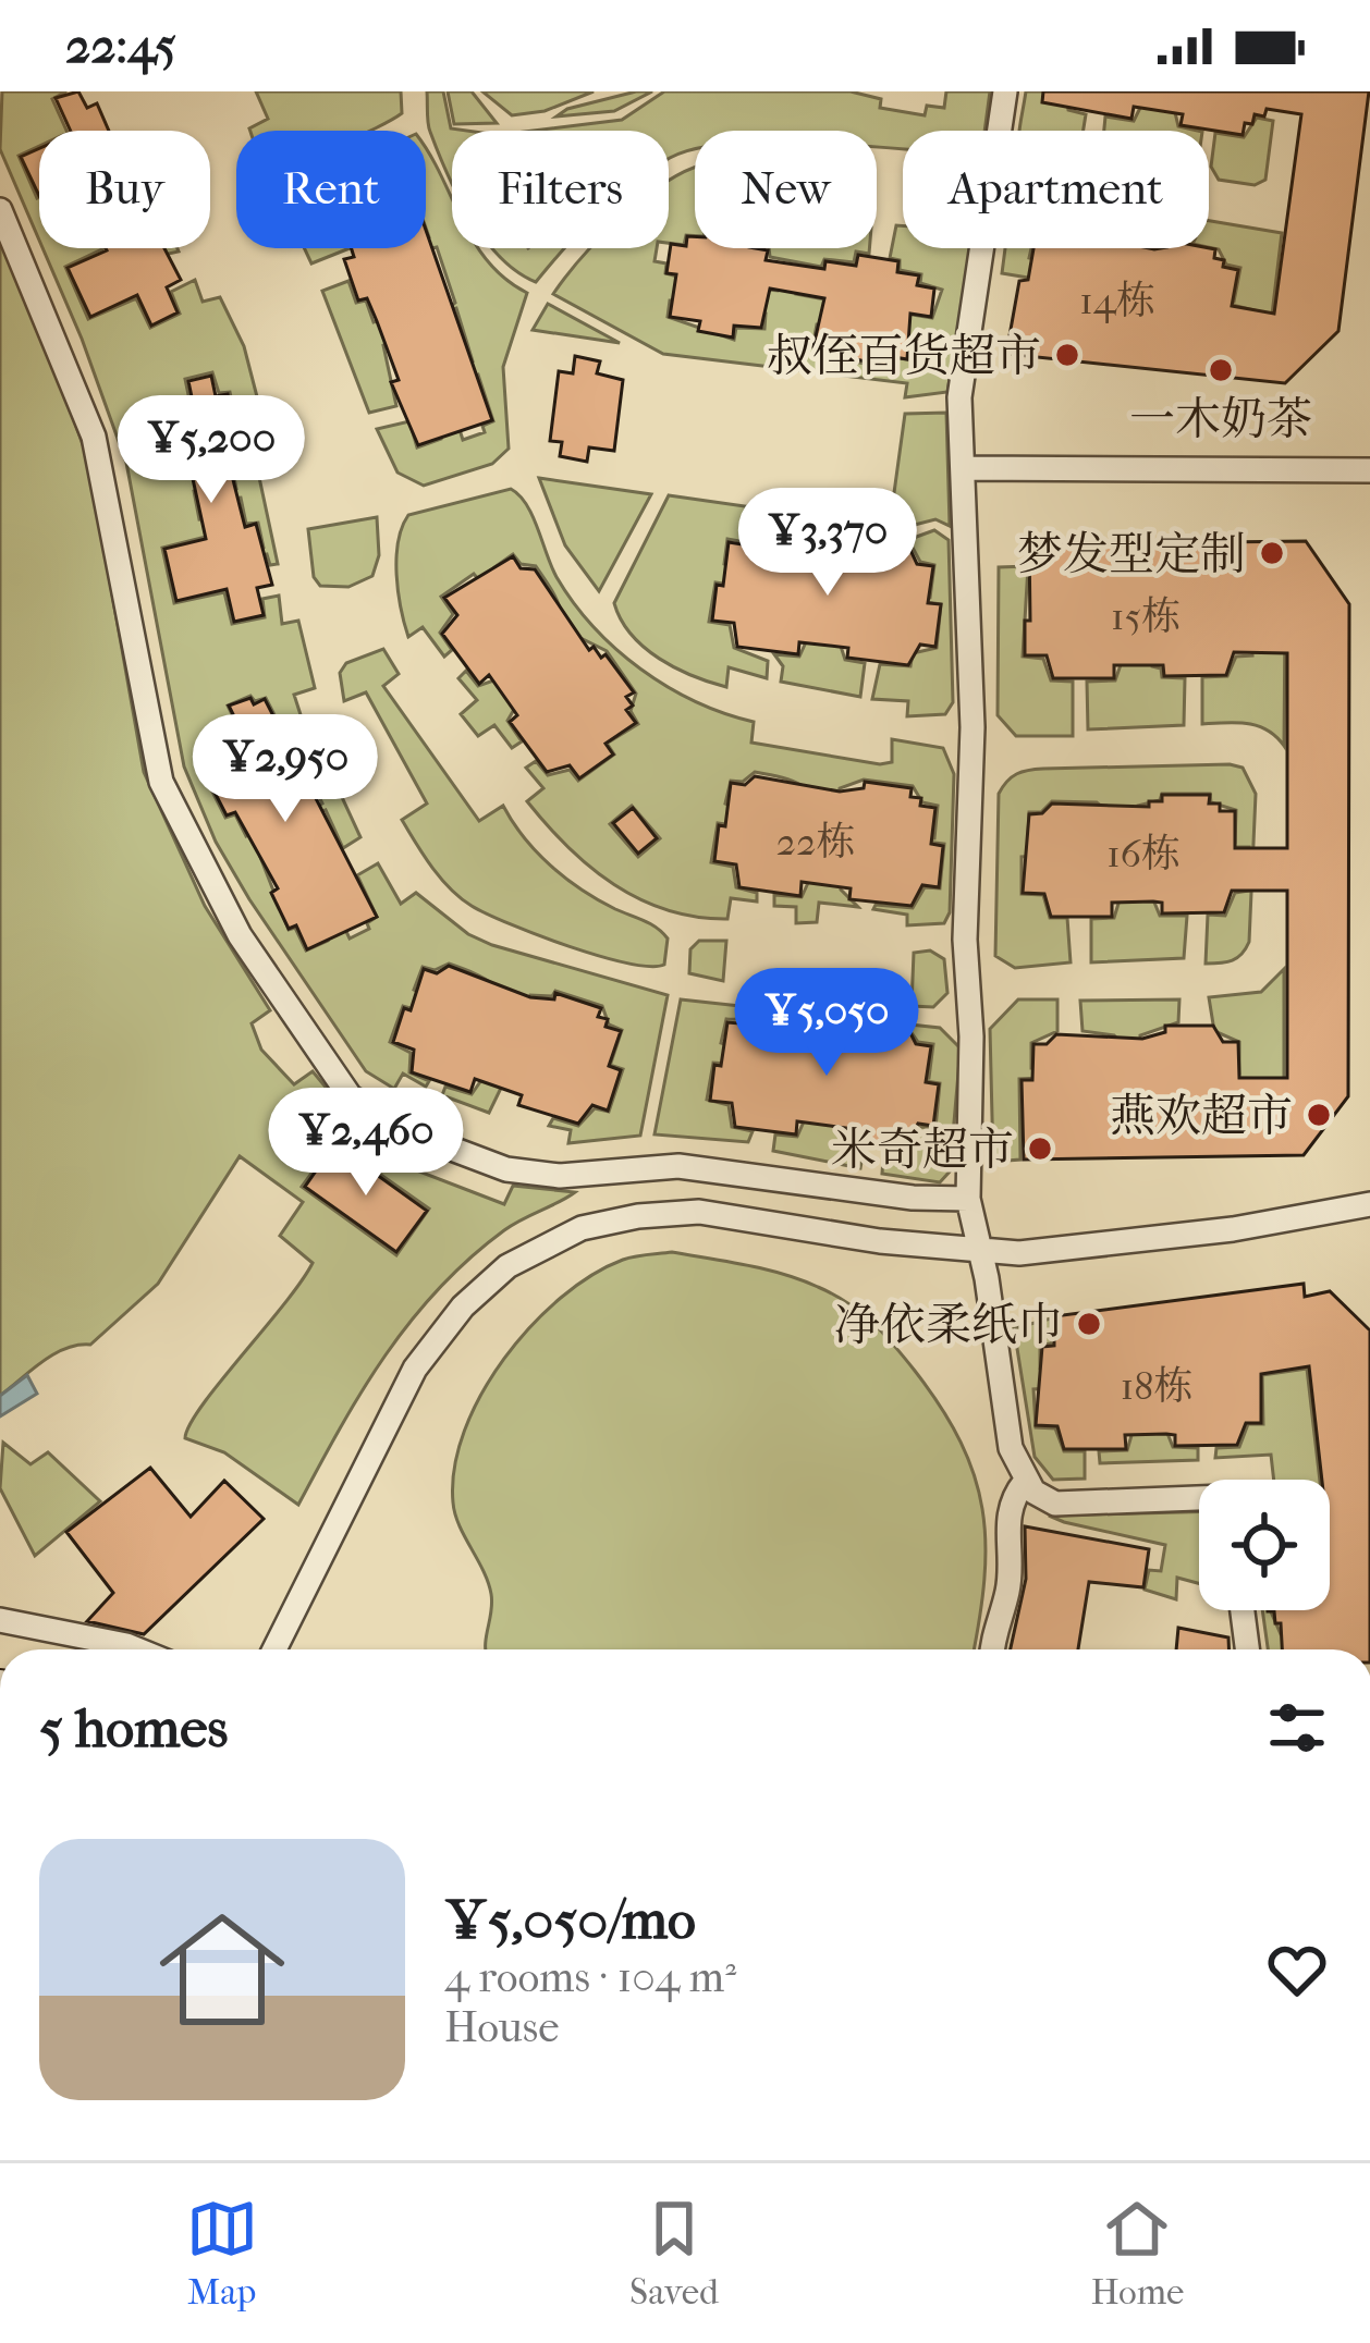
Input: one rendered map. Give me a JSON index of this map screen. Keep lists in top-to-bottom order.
{
  "places": [
    "叔侄百货超市",
    "一木奶茶",
    "梦发型定制",
    "燕欢超市",
    "米奇超市",
    "净依柔纸巾"
  ],
  "house_numbers": [
    "14栋",
    "15栋",
    "22栋",
    "16栋",
    "18栋"
  ],
  "page": {
    "status": "22:45",
    "chip": [
      "Buy",
      "Rent",
      "Filters",
      "New",
      "Apartment"
    ],
    "price": [
      "¥5,200",
      "¥3,370",
      "¥2,950",
      "¥5,050",
      "¥2,460"
    ],
    "heading": "5 homes",
    "list": [
      {
        "name": "¥5,050/mo",
        "note": "4 rooms · 104 m² · House"
      }
    ],
    "tabs": ["Map", "Saved", "Home"]
  }
}
